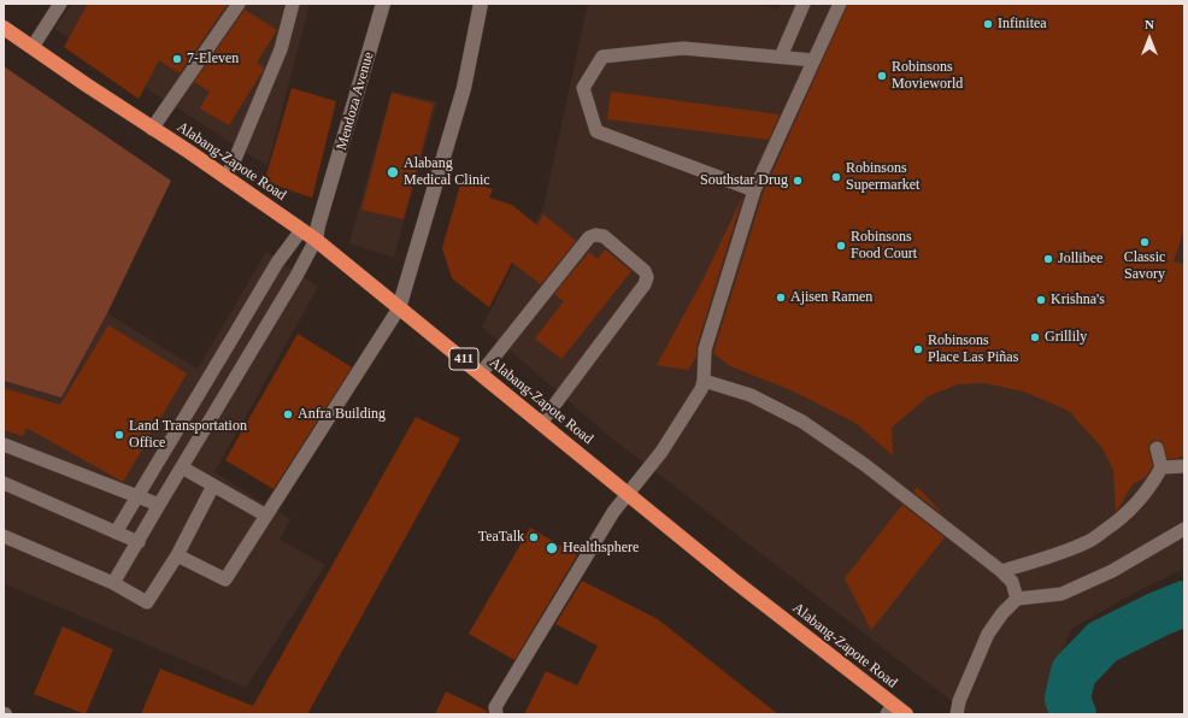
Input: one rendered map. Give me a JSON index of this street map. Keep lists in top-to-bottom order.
{
  "streets": {
    "highway": ["Alabang-Zapote Road", "411"],
    "street": ["Mendoza Avenue"]
  },
  "crossings": [
    ["Mendoza Avenue", "Alabang-Zapote Road"]
  ],
  "places": [
    "Infinitea",
    "7-Eleven",
    "Robinsons Movieworld",
    "Alabang Medical Clinic",
    "Robinsons Supermarket",
    "Southstar Drug",
    "Classic Savory",
    "Robinsons Food Court",
    "Jollibee",
    "Ajisen Ramen",
    "Krishna's",
    "Grillily",
    "Robinsons Place Las Piñas",
    "Anfra Building",
    "Land Transportation Office",
    "TeaTalk",
    "Healthsphere"
  ],
  "north": "top"
}
